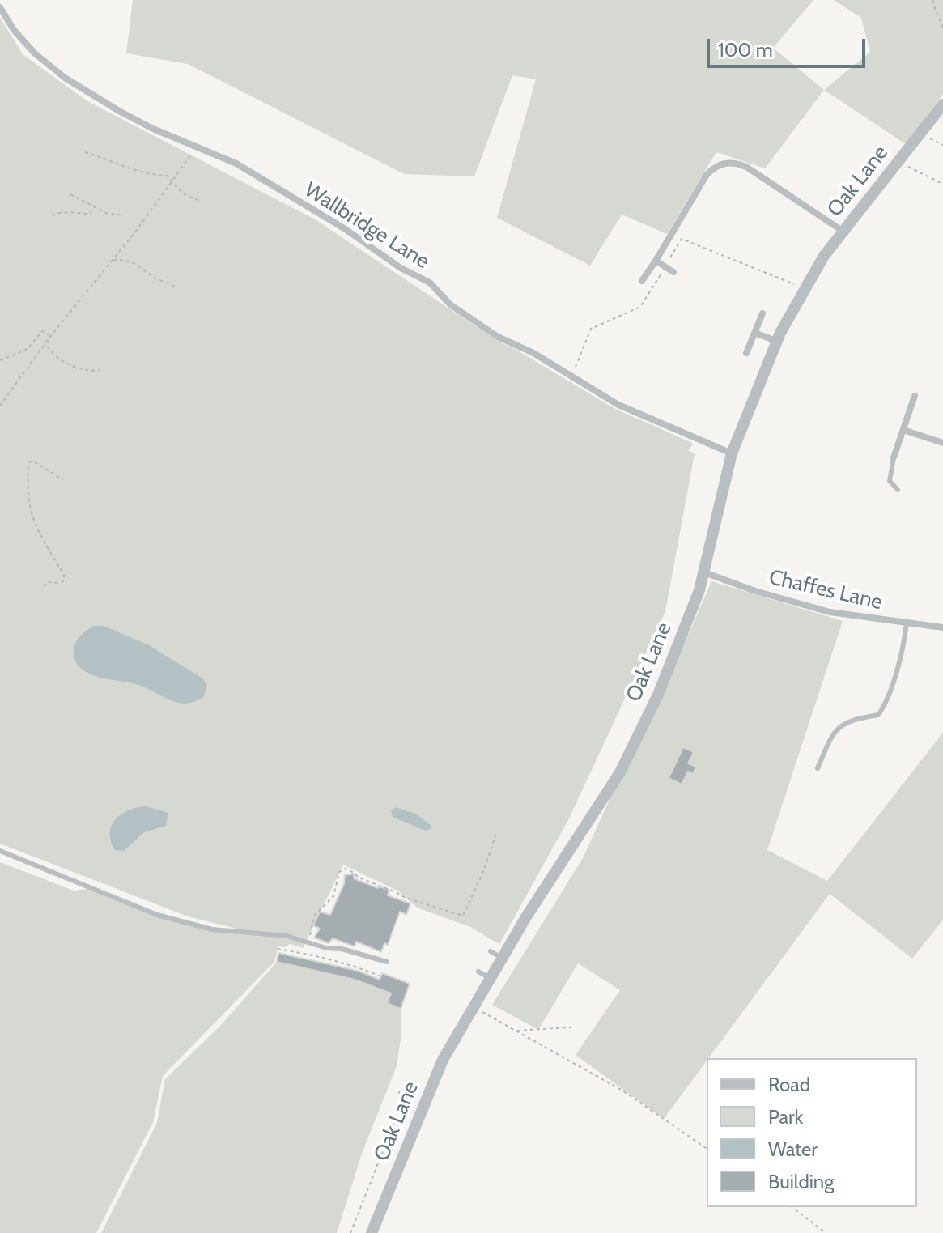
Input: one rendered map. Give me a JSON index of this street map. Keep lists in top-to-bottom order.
{
  "streets": {
    "street": ["Oak Lane", "Wallbridge Lane", "Chaffes Lane"]
  },
  "crossings": [
    ["Oak Lane", "Wallbridge Lane"],
    ["Oak Lane", "Chaffes Lane"]
  ],
  "legend": [
    "Road",
    "Park",
    "Water",
    "Building"
  ],
  "scale_bar": "100 m"
}
